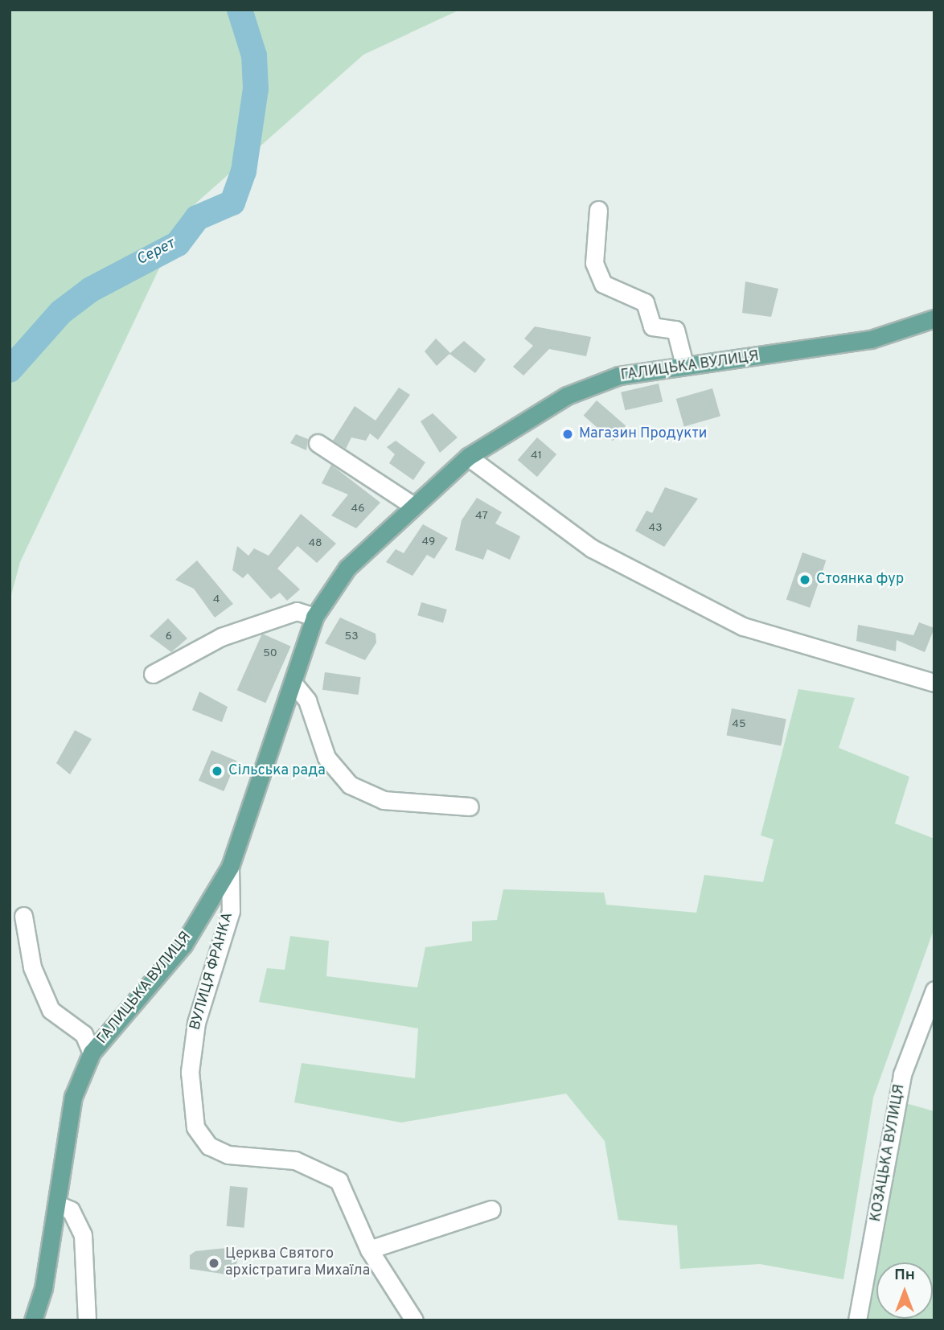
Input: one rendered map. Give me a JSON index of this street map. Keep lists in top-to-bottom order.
{
  "streets": {
    "main road": ["ГАЛИЦЬКА ВУЛИЦЯ"],
    "street": ["ВУЛИЦЯ ФРАНКА", "КОЗАЦЬКА ВУЛИЦЯ"]
  },
  "crossings": [
    ["ГАЛИЦЬКА ВУЛИЦЯ", "ВУЛИЦЯ ФРАНКА"]
  ],
  "water": ["Серет"],
  "places": [
    "Магазин Продукти",
    "Стоянка фур",
    "Сільська рада",
    "Церква Святого архістратига Михаїла"
  ],
  "house_numbers": [
    "41",
    "46",
    "47",
    "43",
    "49",
    "48",
    "4",
    "6",
    "53",
    "50",
    "45"
  ],
  "north": "top"
}
